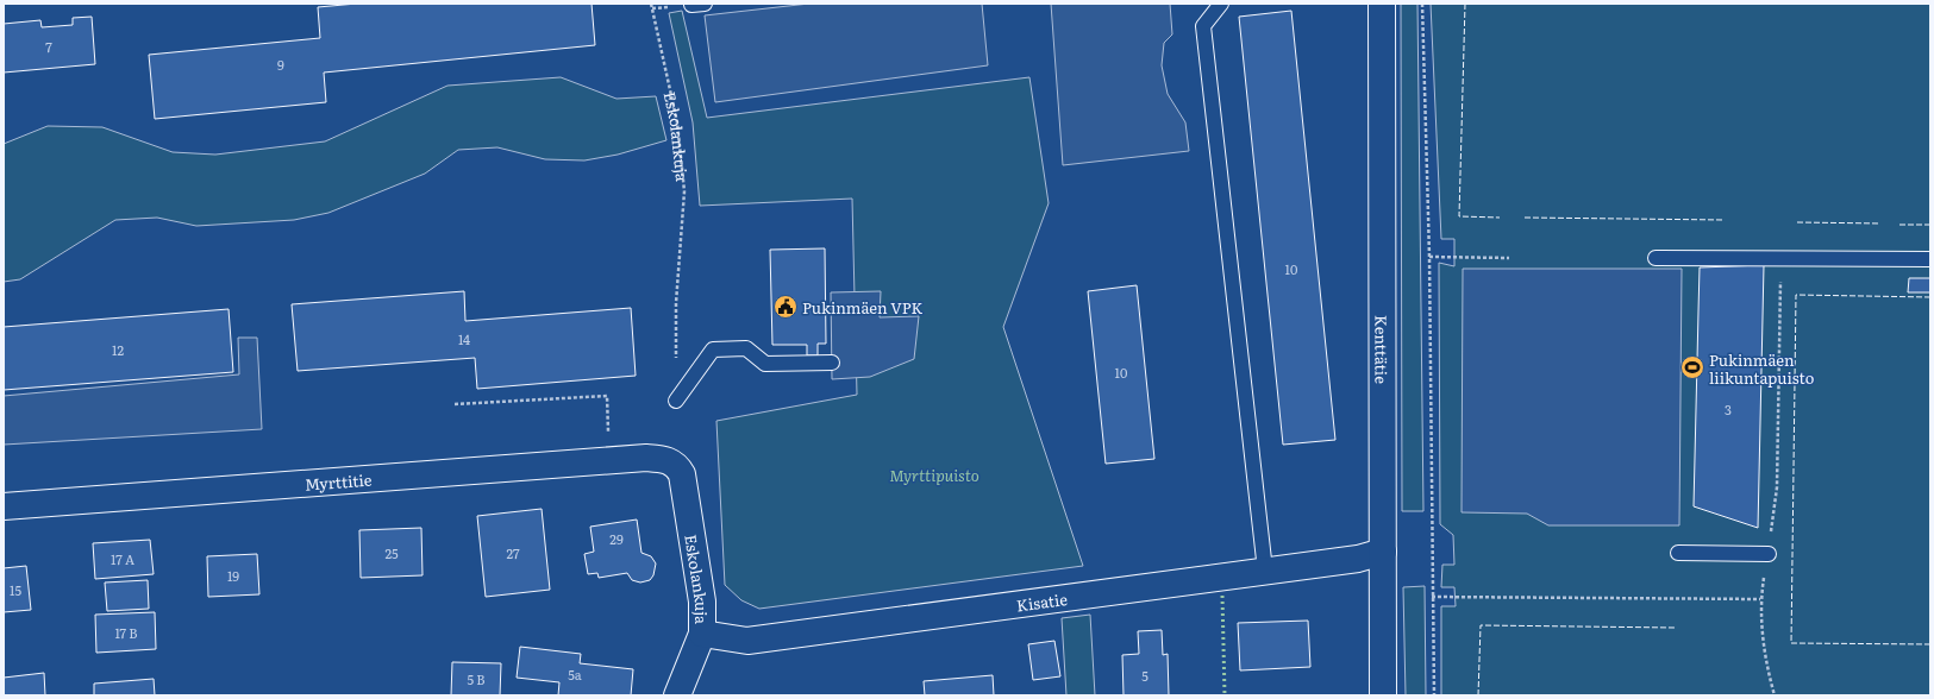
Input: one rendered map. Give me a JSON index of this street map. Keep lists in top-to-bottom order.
{
  "streets": {
    "street": [
      "Eskolankuja",
      "Kenttätie",
      "Myrttitie",
      "Kisatie"
    ]
  },
  "crossings": [
    ["Eskolankuja", "Myrttitie"],
    ["Eskolankuja", "Kisatie"],
    ["Kenttätie", "Kisatie"]
  ],
  "parks": ["Myrttipuisto"],
  "places": {
    "public building": ["Pukinmäen VPK"],
    "sports": ["Pukinmäen liikuntapuisto"]
  },
  "house_numbers": [
    "7",
    "9",
    "10",
    "14",
    "12",
    "10",
    "3",
    "29",
    "25",
    "27",
    "17 A",
    "19",
    "15",
    "17 B",
    "5a",
    "5",
    "5 B"
  ]
}
